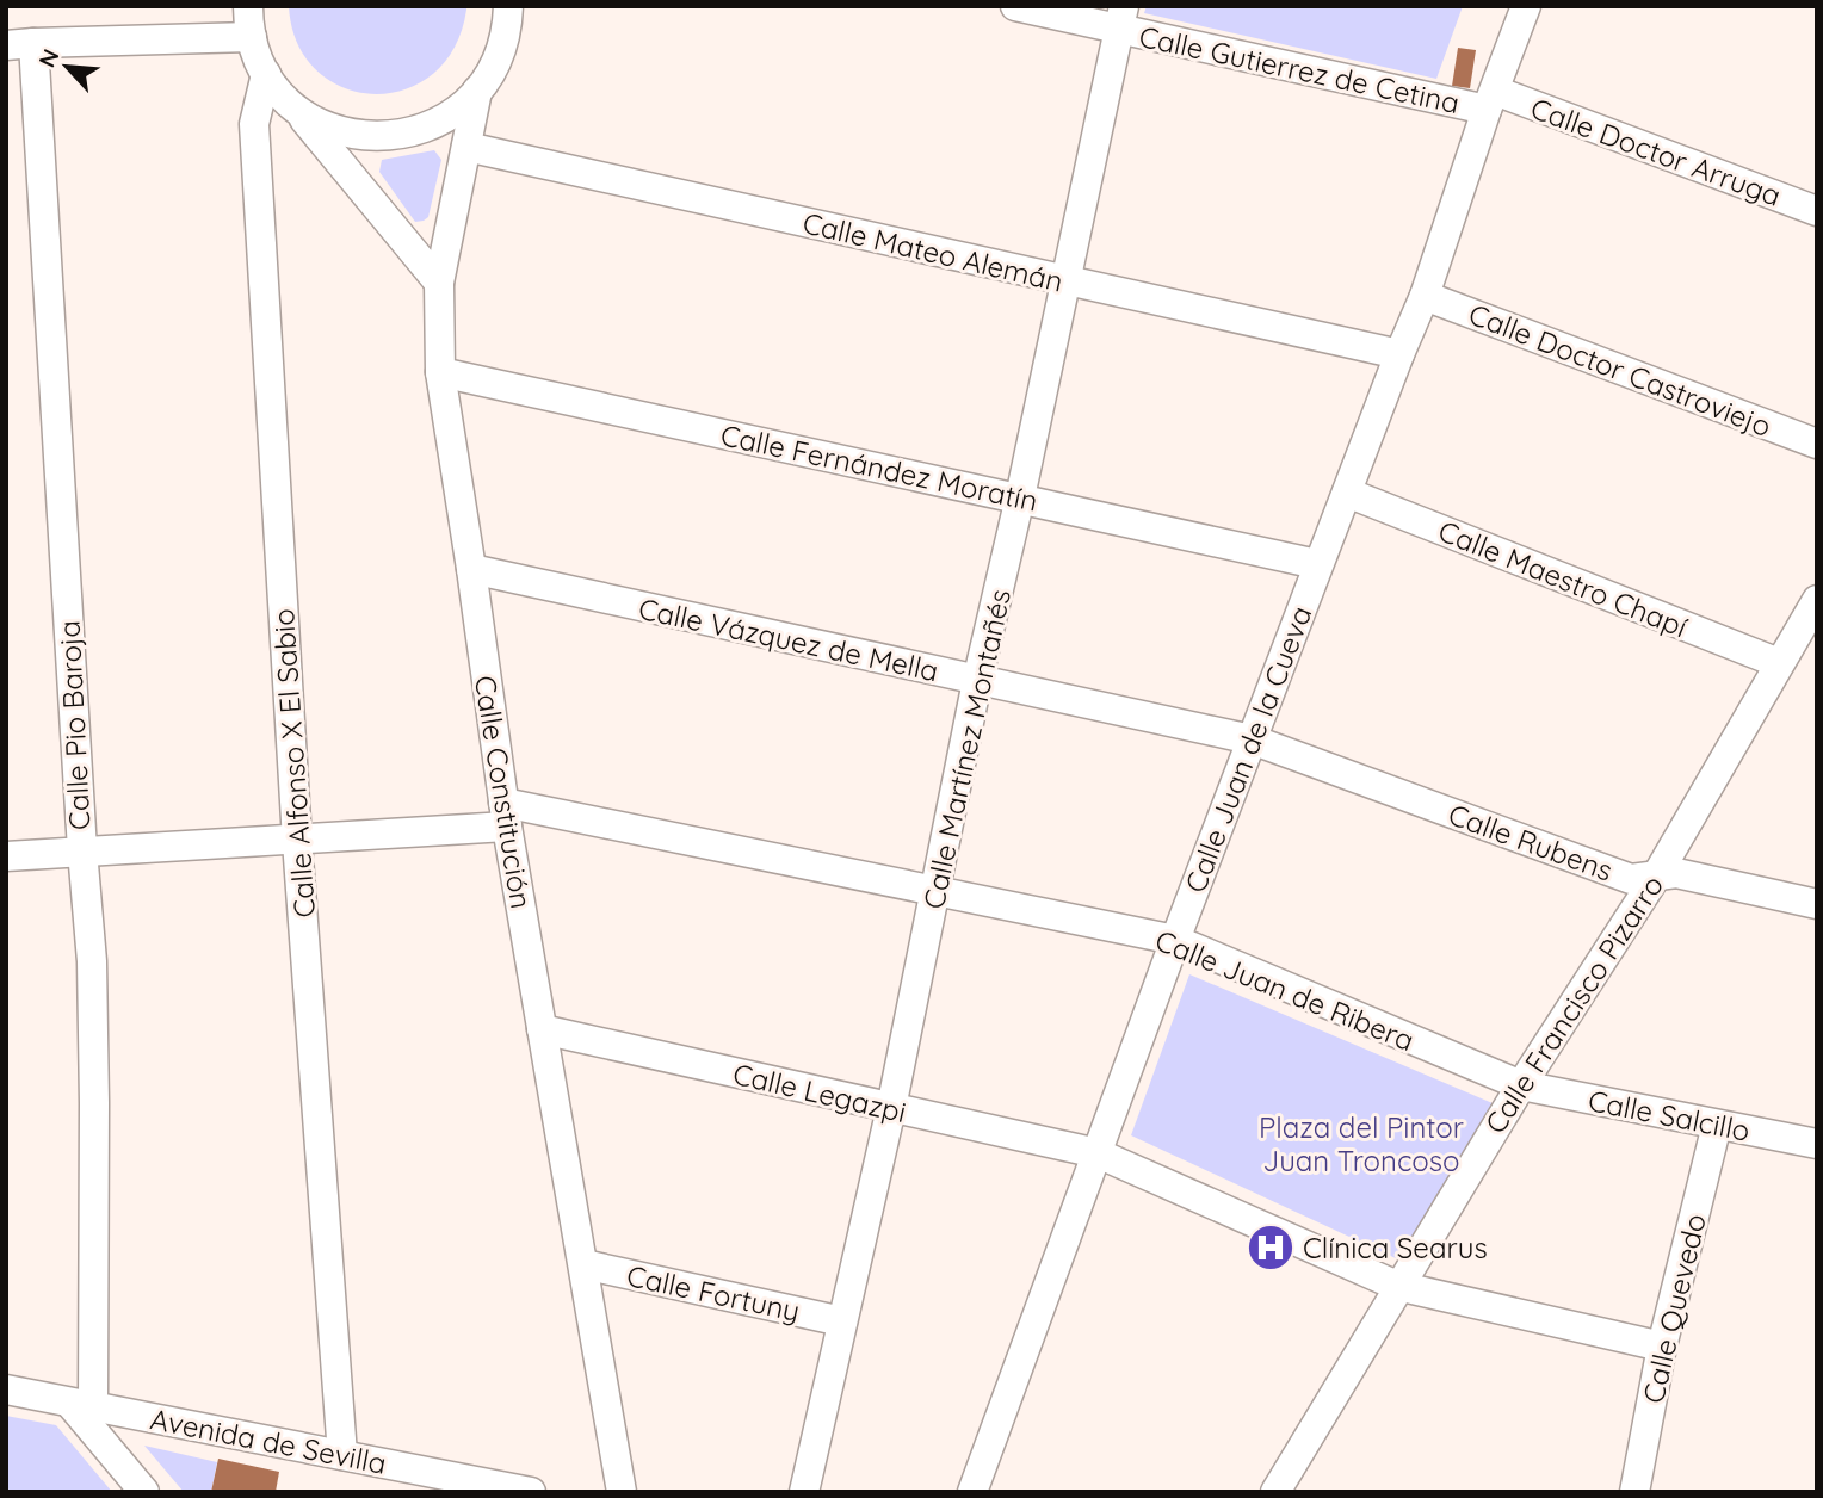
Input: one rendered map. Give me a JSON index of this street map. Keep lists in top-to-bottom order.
{
  "streets": {
    "street": [
      "Calle Gutierrez de Cetina",
      "Calle Doctor Arruga",
      "Calle Mateo Alemán",
      "Calle Doctor Castroviejo",
      "Calle Fernández Moratín",
      "Calle Maestro Chapí",
      "Calle Vázquez de Mella",
      "Calle Pio Baroja",
      "Calle Martínez Montañés",
      "Calle Juan de la Cueva",
      "Calle Alfonso X El Sabio",
      "Calle Constitución",
      "Calle Rubens",
      "Calle Juan de Ribera",
      "Calle Francisco Pizarro",
      "Calle Legazpi",
      "Calle Salcillo",
      "Calle Fortuny",
      "Calle Quevedo",
      "Avenida de Sevilla"
    ]
  },
  "crossings": [
    ["Calle Gutierrez de Cetina", "Calle Doctor Arruga"],
    ["Calle Gutierrez de Cetina", "Calle Martínez Montañés"],
    ["Calle Gutierrez de Cetina", "Calle Juan de la Cueva"],
    ["Calle Doctor Arruga", "Calle Juan de la Cueva"],
    ["Calle Mateo Alemán", "Calle Martínez Montañés"],
    ["Calle Mateo Alemán", "Calle Juan de la Cueva"],
    ["Calle Mateo Alemán", "Calle Constitución"],
    ["Calle Doctor Castroviejo", "Calle Juan de la Cueva"],
    ["Calle Fernández Moratín", "Calle Martínez Montañés"],
    ["Calle Fernández Moratín", "Calle Juan de la Cueva"],
    ["Calle Fernández Moratín", "Calle Constitución"],
    ["Calle Maestro Chapí", "Calle Juan de la Cueva"],
    ["Calle Maestro Chapí", "Calle Francisco Pizarro"],
    ["Calle Vázquez de Mella", "Calle Martínez Montañés"],
    ["Calle Vázquez de Mella", "Calle Juan de la Cueva"],
    ["Calle Vázquez de Mella", "Calle Constitución"],
    ["Calle Vázquez de Mella", "Calle Rubens"],
    ["Calle Pio Baroja", "Calle Juan de Ribera"],
    ["Calle Pio Baroja", "Avenida de Sevilla"],
    ["Calle Martínez Montañés", "Calle Juan de Ribera"],
    ["Calle Martínez Montañés", "Calle Legazpi"],
    ["Calle Martínez Montañés", "Calle Fortuny"],
    ["Calle Juan de la Cueva", "Calle Rubens"],
    ["Calle Juan de la Cueva", "Calle Juan de Ribera"],
    ["Calle Juan de la Cueva", "Calle Legazpi"],
    ["Calle Alfonso X El Sabio", "Calle Juan de Ribera"],
    ["Calle Alfonso X El Sabio", "Avenida de Sevilla"],
    ["Calle Constitución", "Calle Juan de Ribera"],
    ["Calle Constitución", "Calle Legazpi"],
    ["Calle Constitución", "Calle Fortuny"],
    ["Calle Rubens", "Calle Francisco Pizarro"],
    ["Calle Juan de Ribera", "Calle Francisco Pizarro"],
    ["Calle Juan de Ribera", "Calle Salcillo"],
    ["Calle Francisco Pizarro", "Calle Legazpi"],
    ["Calle Francisco Pizarro", "Calle Salcillo"],
    ["Calle Legazpi", "Calle Quevedo"],
    ["Calle Salcillo", "Calle Quevedo"]
  ],
  "parks": ["Plaza del Pintor Juan Troncoso"],
  "places": {
    "hospital": ["Clínica Searus"]
  },
  "north": "top left"
}
